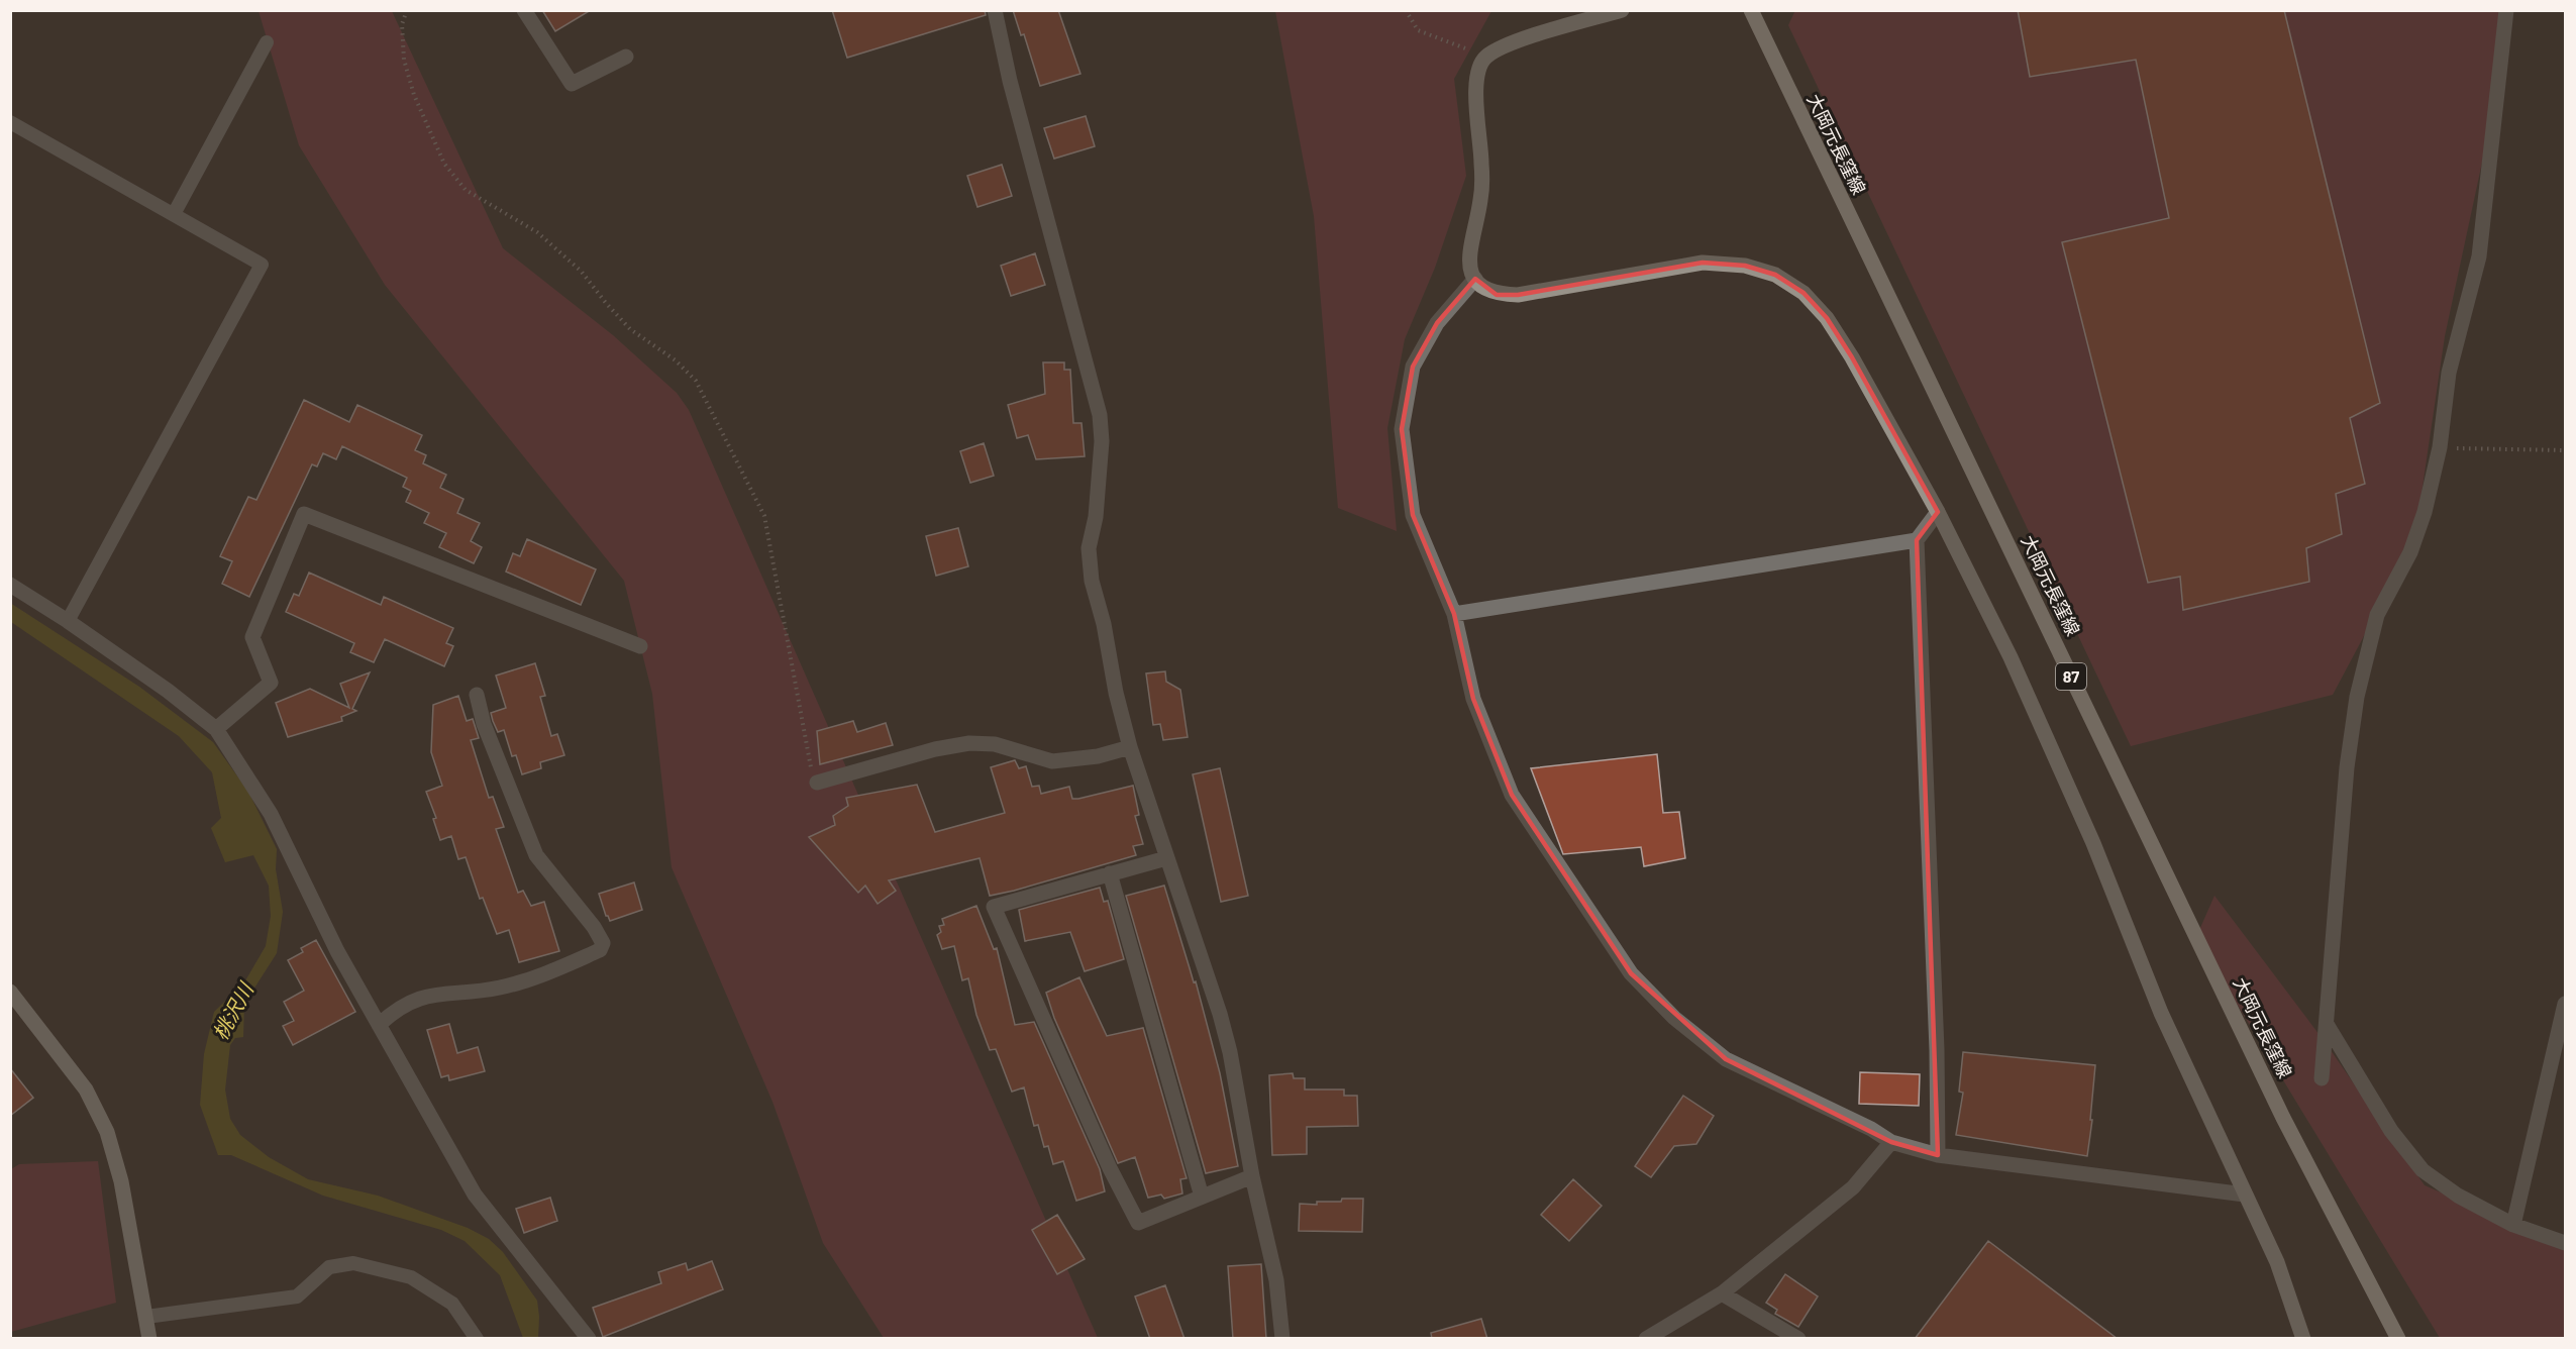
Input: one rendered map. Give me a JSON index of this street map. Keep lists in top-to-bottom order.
{
  "streets": {
    "main road": ["大岡元長窪線", "87"]
  },
  "water": ["桃沢川"]
}
